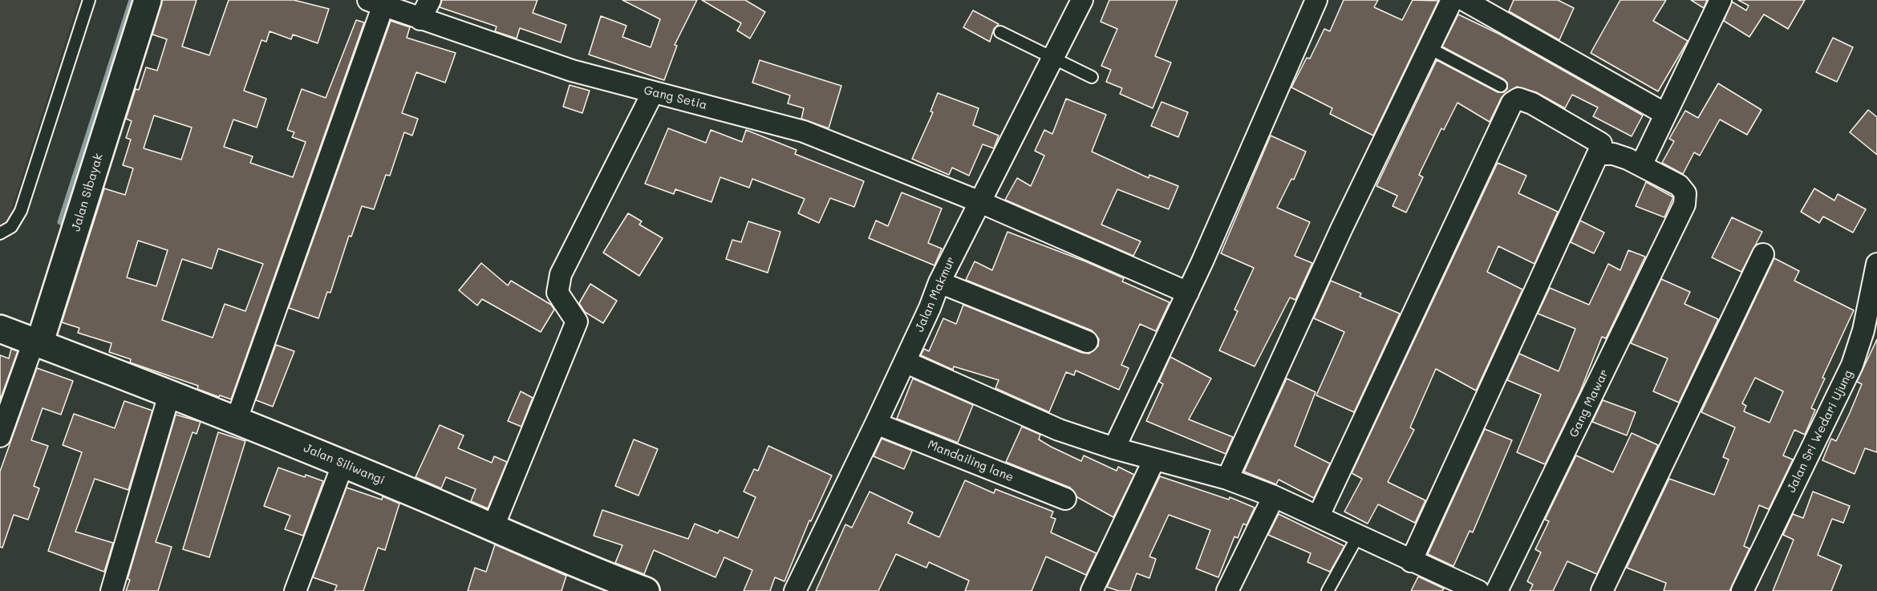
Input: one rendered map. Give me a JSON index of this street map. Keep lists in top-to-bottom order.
{
  "streets": {
    "street": [
      "Gang Setia",
      "Jalan Sibayak",
      "Jalan Makmur",
      "Gang Mawar",
      "Jalan Sri Wedari Ujung",
      "Mandailing lane",
      "Jalan Siliwangi"
    ]
  },
  "crossings": [
    ["Gang Setia", "Jalan Makmur"],
    ["Jalan Sibayak", "Jalan Siliwangi"],
    ["Jalan Makmur", "Mandailing lane"]
  ]
}
